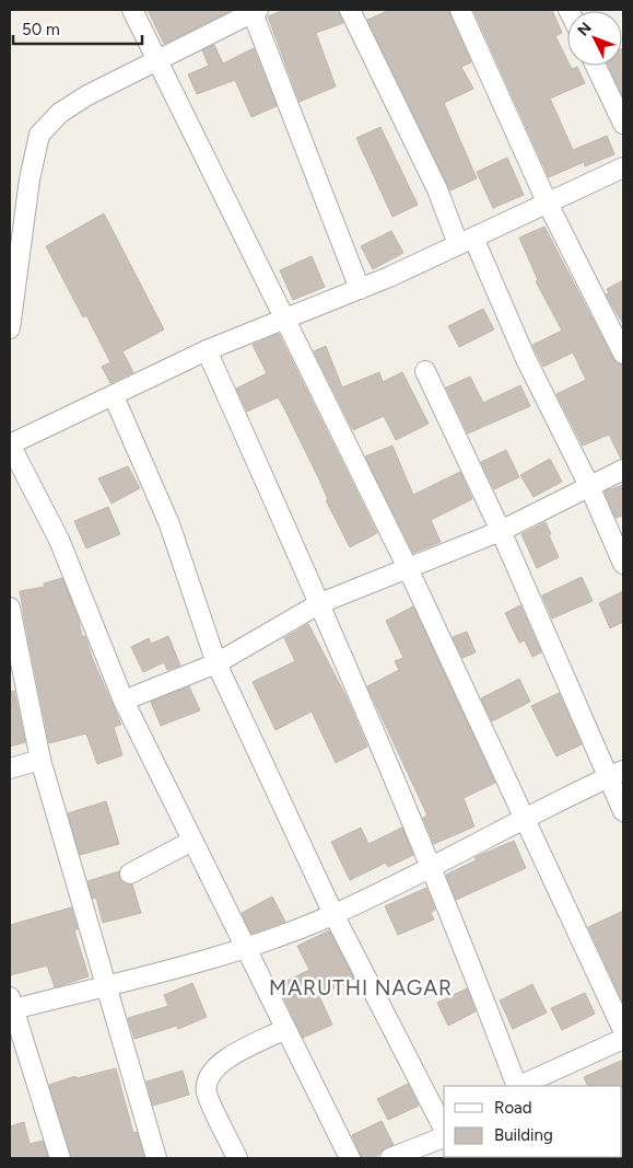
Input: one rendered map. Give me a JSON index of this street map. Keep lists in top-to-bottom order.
{
  "districts": ["MARUTHI NAGAR"],
  "legend": ["Road", "Building"],
  "scale_bar": "50 m",
  "north": "top left"
}
